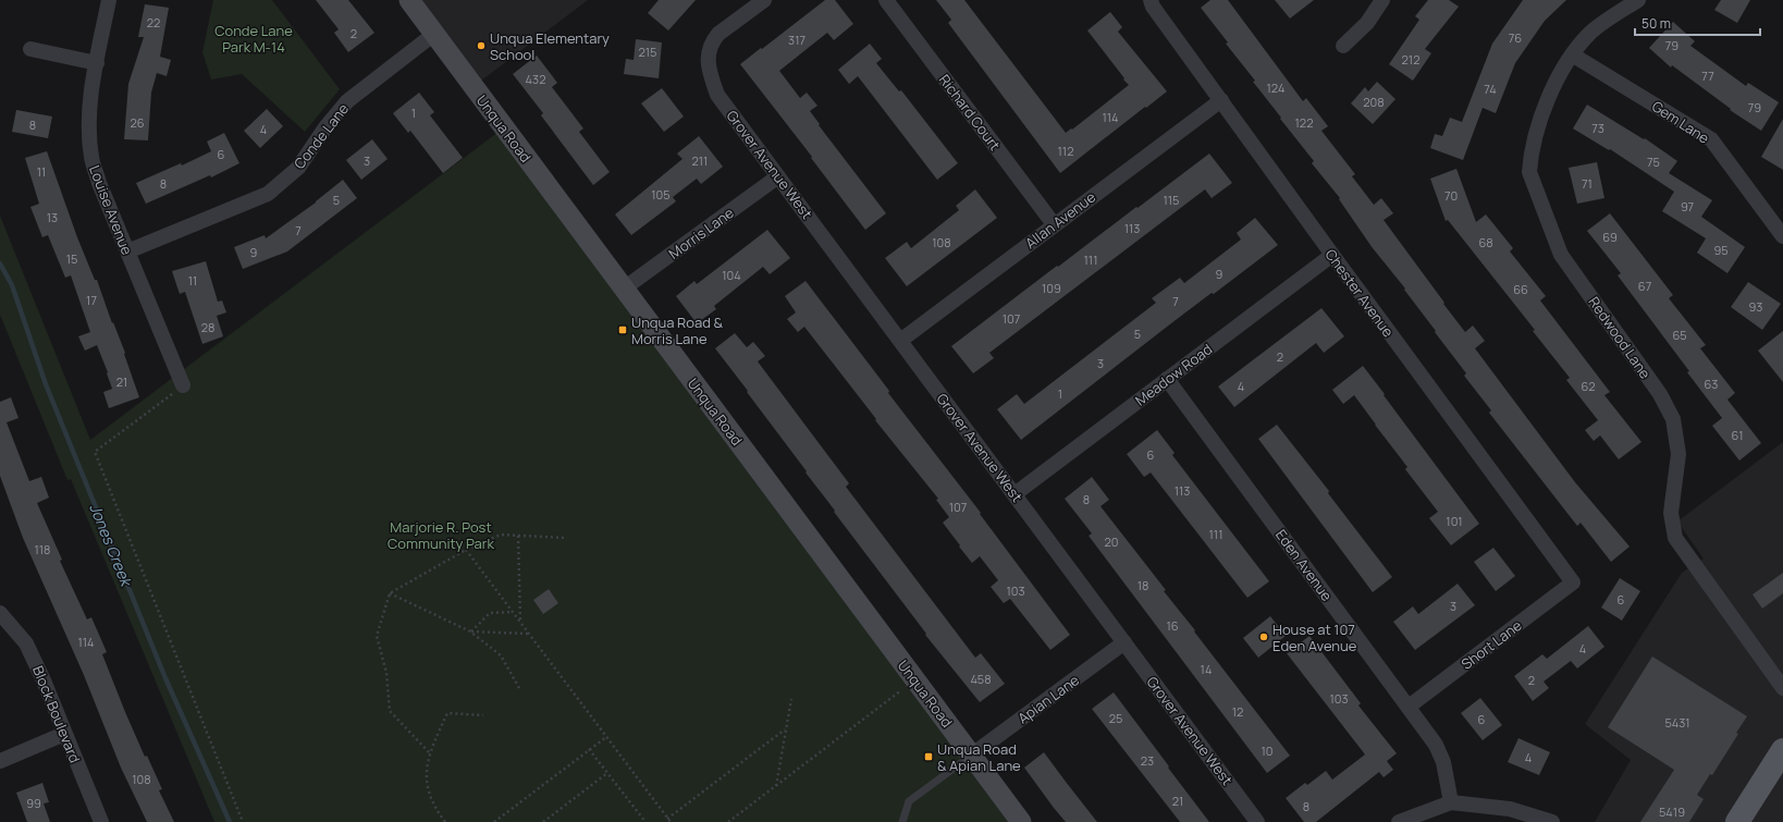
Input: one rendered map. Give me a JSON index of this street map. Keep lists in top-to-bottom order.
{
  "streets": {
    "street": [
      "Richard Court",
      "Gem Lane",
      "Unqua Road",
      "Conde Lane",
      "Grover Avenue West",
      "Louise Avenue",
      "Allan Avenue",
      "Morris Lane",
      "Chester Avenue",
      "Redwood Lane",
      "Meadow Road",
      "Eden Avenue",
      "Short Lane",
      "Apian Lane",
      "Block Boulevard"
    ]
  },
  "crossings": [
    ["Richard Court", "Allan Avenue"],
    ["Gem Lane", "Redwood Lane"],
    ["Unqua Road", "Conde Lane"],
    ["Unqua Road", "Morris Lane"],
    ["Unqua Road", "Apian Lane"],
    ["Conde Lane", "Louise Avenue"],
    ["Grover Avenue West", "Allan Avenue"],
    ["Grover Avenue West", "Morris Lane"],
    ["Grover Avenue West", "Meadow Road"],
    ["Grover Avenue West", "Apian Lane"],
    ["Allan Avenue", "Chester Avenue"],
    ["Chester Avenue", "Meadow Road"],
    ["Chester Avenue", "Short Lane"],
    ["Meadow Road", "Eden Avenue"],
    ["Eden Avenue", "Short Lane"]
  ],
  "water": ["Jones Creek"],
  "parks": ["Conde Lane Park M-14", "Marjorie R. Post Community Park"],
  "places": {
    "other": ["Unqua Elementary School", "House at 107 Eden Avenue"],
    "transit": ["Unqua Road & Morris Lane", "Unqua Road & Apian Lane"]
  },
  "house_numbers": [
    "22",
    "2",
    "76",
    "317",
    "79",
    "215",
    "212",
    "77",
    "432",
    "124",
    "74",
    "208",
    "79",
    "1",
    "114",
    "26",
    "122",
    "8",
    "73",
    "4",
    "112",
    "6",
    "3",
    "211",
    "75",
    "11",
    "8",
    "71",
    "105",
    "70",
    "5",
    "115",
    "97",
    "13",
    "113",
    "7",
    "69",
    "108",
    "68",
    "95",
    "9",
    "15",
    "111",
    "9",
    "104",
    "11",
    "67",
    "109",
    "66",
    "17",
    "7",
    "93",
    "107",
    "28",
    "5",
    "65",
    "2",
    "3",
    "21",
    "63",
    "4",
    "62",
    "1",
    "61",
    "6",
    "113",
    "8",
    "107",
    "101",
    "111",
    "20",
    "118",
    "18",
    "103",
    "6",
    "3",
    "16",
    "114",
    "4",
    "14",
    "458",
    "2",
    "103",
    "12",
    "25",
    "6",
    "5431",
    "10",
    "4",
    "23",
    "108",
    "21",
    "99",
    "8",
    "5419"
  ],
  "scale_bar": "50 m"
}
